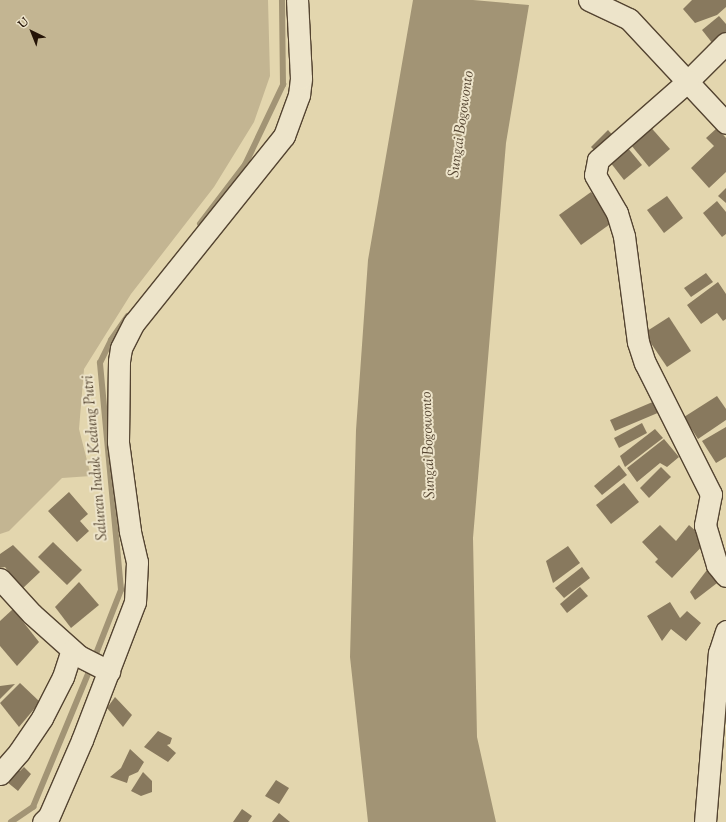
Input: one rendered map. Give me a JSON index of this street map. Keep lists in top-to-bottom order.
{
  "water": ["Sungai Bogowonto", "Saluran Induk Kedung Putri"],
  "north": "top left"
}
